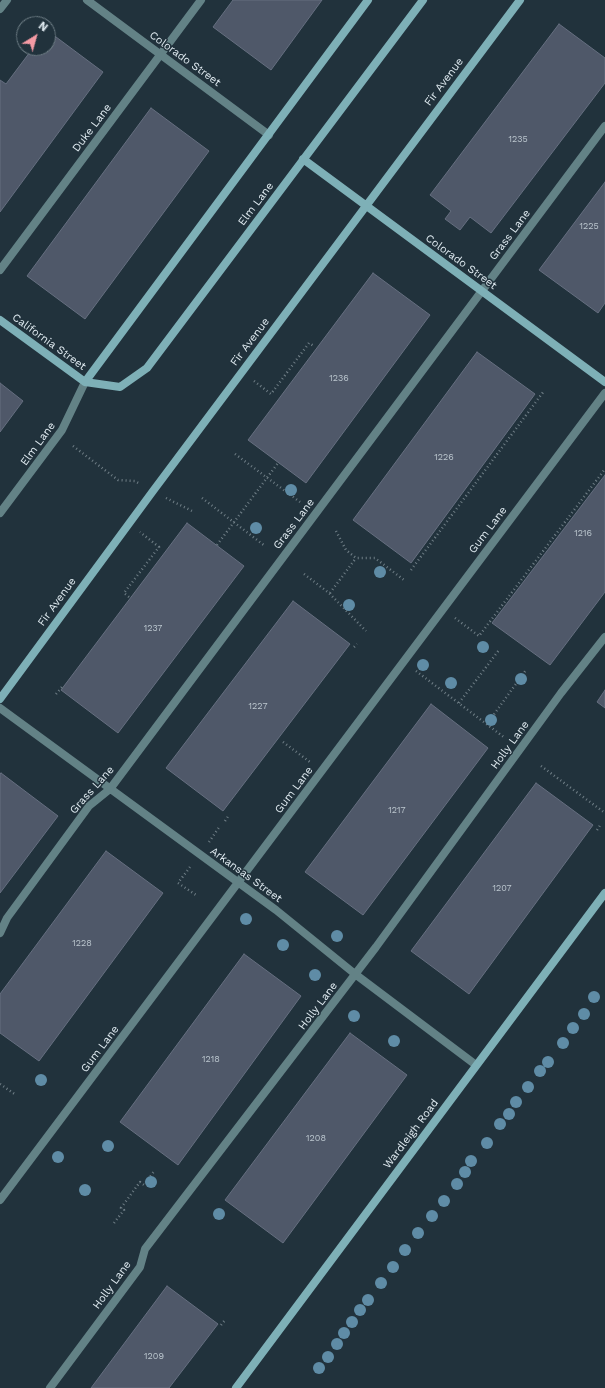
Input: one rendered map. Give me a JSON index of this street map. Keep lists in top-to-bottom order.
{
  "streets": {
    "street": [
      "Colorado Street",
      "Fir Avenue",
      "Duke Lane",
      "Elm Lane",
      "Grass Lane",
      "California Street",
      "Gum Lane",
      "Holly Lane",
      "Arkansas Street",
      "Wardleigh Road"
    ]
  },
  "crossings": [
    ["Colorado Street", "Fir Avenue"],
    ["Colorado Street", "Duke Lane"],
    ["Colorado Street", "Elm Lane"],
    ["Colorado Street", "Grass Lane"],
    ["Elm Lane", "California Street"],
    ["Grass Lane", "Arkansas Street"],
    ["Gum Lane", "Arkansas Street"],
    ["Holly Lane", "Arkansas Street"],
    ["Arkansas Street", "Wardleigh Road"]
  ],
  "house_numbers": [
    "1235",
    "1225",
    "1236",
    "1226",
    "1216",
    "1237",
    "1227",
    "1217",
    "1207",
    "1228",
    "1218",
    "1208",
    "1209"
  ],
  "north": "top right"
}
